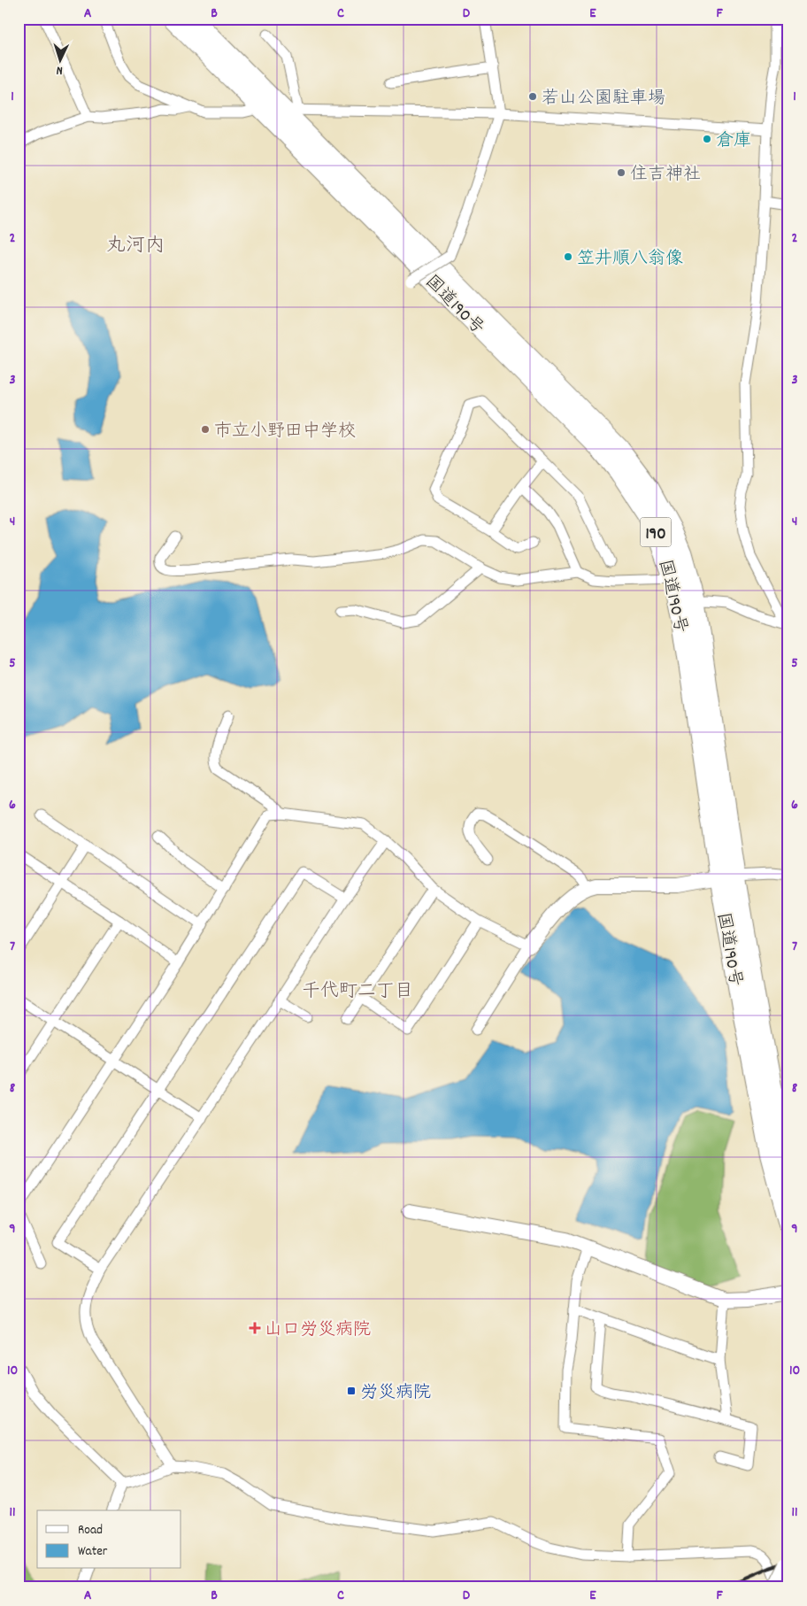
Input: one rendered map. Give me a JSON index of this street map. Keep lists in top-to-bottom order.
{
  "streets": {
    "highway": ["国道190号", "190"]
  },
  "districts": ["丸河内", "千代町二丁目"],
  "places": {
    "other": [
      "若山公園駐車場",
      "倉庫",
      "住吉神社",
      "笠井順八翁像",
      "市立小野田中学校"
    ],
    "health": ["山口労災病院"],
    "transit": ["労災病院"]
  },
  "legend": ["Road", "Water"],
  "north": "bottom",
  "grid": {
    "columns": [
      "A",
      "B",
      "C",
      "D",
      "E",
      "F"
    ],
    "rows": [
      "1",
      "2",
      "3",
      "4",
      "5",
      "6",
      "7",
      "8",
      "9",
      "10",
      "11"
    ]
  }
}
